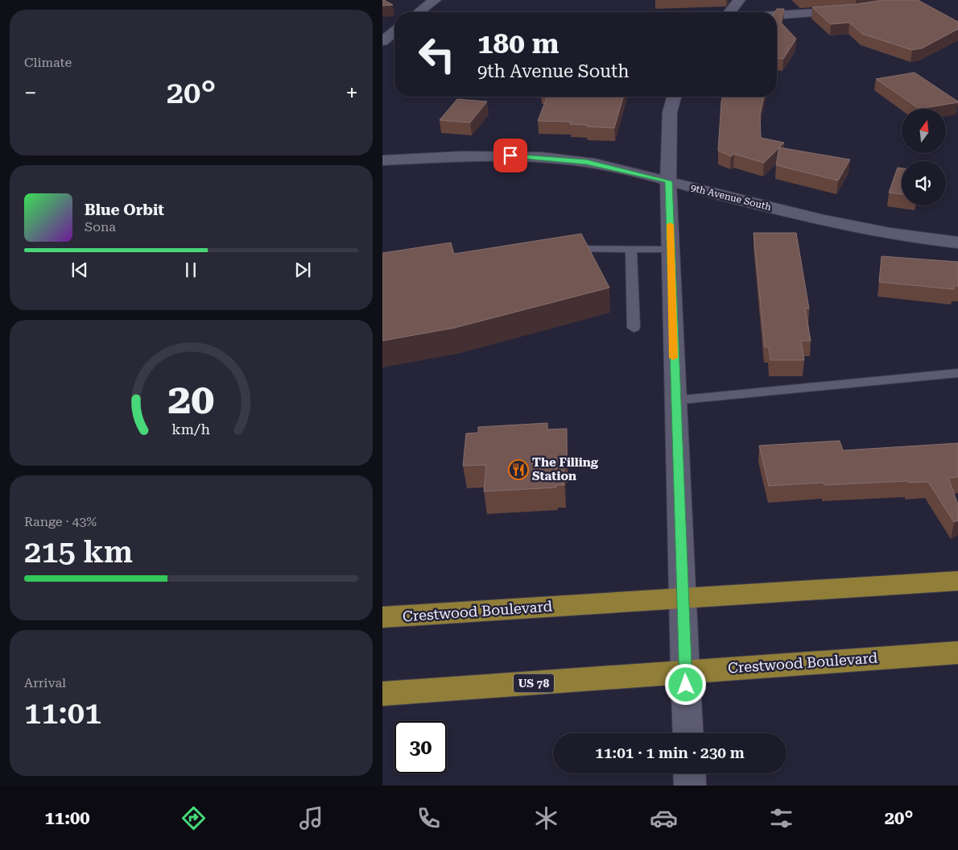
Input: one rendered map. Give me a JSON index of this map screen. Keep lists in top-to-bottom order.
{
  "streets": {
    "main road": ["Crestwood Boulevard", "US 78"],
    "street": ["9th Avenue South"]
  },
  "places": {
    "restaurant": ["The Filling Station"]
  },
  "north": "top",
  "page": {
    "tile": [
      "Climate",
      ["Range · 43%", "215 km"],
      ["Arrival", "11:01"]
    ],
    "turn": ["180 m", "9th Avenue South"],
    "heat": ["−", "20°", "+"],
    "song": ["Blue Orbit", "Sona"],
    "limit": "30",
    "trip": "11:01 · 1 min · 230 m",
    "tabs": ["11:00", "20°"],
    "gauge": ["20", "km/h"]
  }
}
